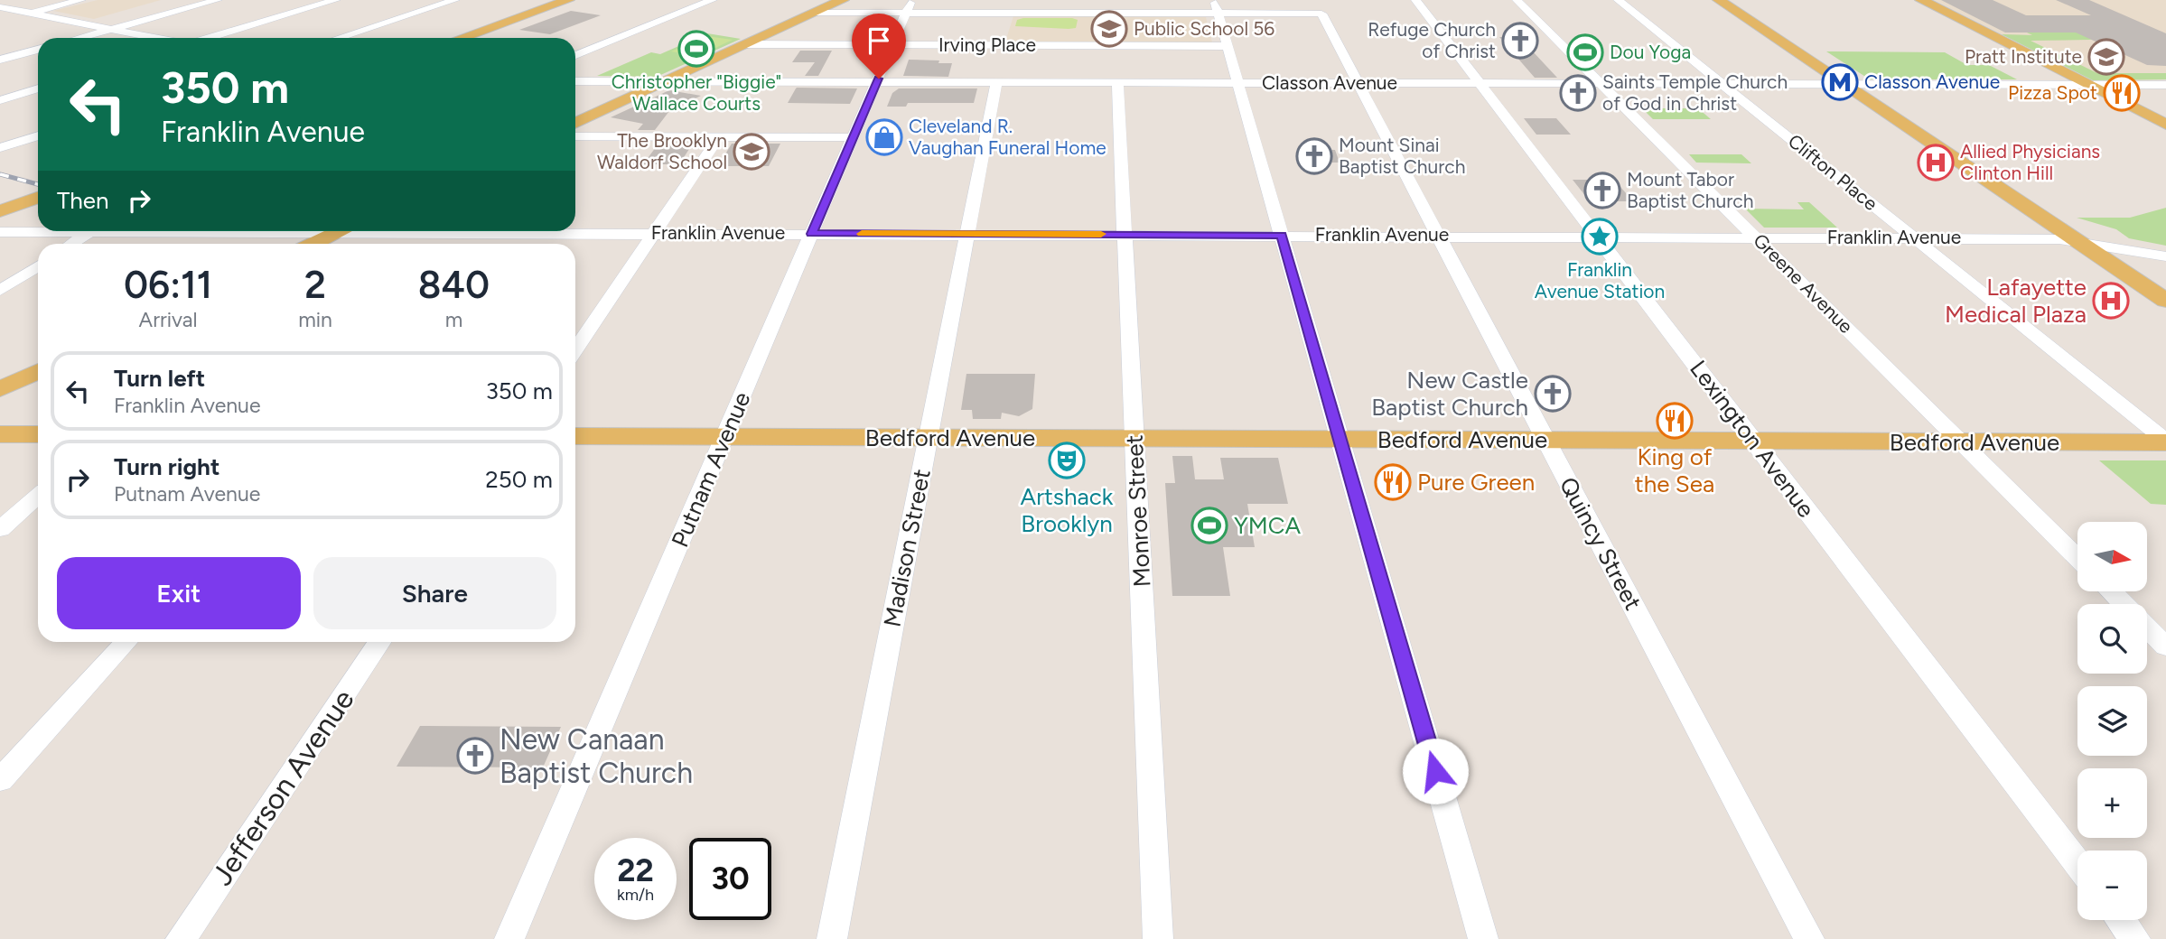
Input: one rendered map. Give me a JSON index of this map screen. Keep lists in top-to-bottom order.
{
  "streets": {
    "main road": ["Bedford Avenue"],
    "street": [
      "Irving Place",
      "Classon Avenue",
      "Clifton Place",
      "Franklin Avenue",
      "Greene Avenue",
      "Lexington Avenue",
      "Putnam Avenue",
      "Monroe Street",
      "Quincy Street",
      "Madison Street",
      "Jefferson Avenue"
    ]
  },
  "crossings": [
    ["Irving Place", "Putnam Avenue"],
    ["Classon Avenue", "Clifton Place"],
    ["Classon Avenue", "Greene Avenue"],
    ["Classon Avenue", "Lexington Avenue"],
    ["Classon Avenue", "Putnam Avenue"],
    ["Classon Avenue", "Monroe Street"],
    ["Classon Avenue", "Quincy Street"],
    ["Classon Avenue", "Madison Street"],
    ["Clifton Place", "Franklin Avenue"],
    ["Clifton Place", "Bedford Avenue"],
    ["Franklin Avenue", "Greene Avenue"],
    ["Franklin Avenue", "Lexington Avenue"],
    ["Franklin Avenue", "Putnam Avenue"],
    ["Franklin Avenue", "Monroe Street"],
    ["Franklin Avenue", "Quincy Street"],
    ["Franklin Avenue", "Madison Street"],
    ["Greene Avenue", "Bedford Avenue"],
    ["Bedford Avenue", "Lexington Avenue"],
    ["Bedford Avenue", "Putnam Avenue"],
    ["Bedford Avenue", "Monroe Street"],
    ["Bedford Avenue", "Quincy Street"],
    ["Bedford Avenue", "Madison Street"]
  ],
  "places": {
    "school or university": ["Public School 56", "Pratt Institute", "The Brooklyn Waldorf School"],
    "church": [
      "Refuge Church of Christ",
      "Saints Temple Church of God in Christ",
      "Mount Sinai Baptist Church",
      "Mount Tabor Baptist Church",
      "New Castle Baptist Church",
      "New Canaan Baptist Church"
    ],
    "sports": ["Christopher \"Biggie\" Wallace Courts", "Dou Yoga", "YMCA"],
    "metro station": ["Classon Avenue"],
    "restaurant": ["Pizza Spot", "King of the Sea", "Pure Green"],
    "shop": ["Cleveland R. Vaughan Funeral Home"],
    "hospital": ["Allied Physicians Clinton Hill", "Lafayette Medical Plaza"],
    "place": ["Franklin Avenue Station"],
    "theatre": ["Artshack Brooklyn"]
  },
  "north": "right",
  "page": {
    "turn": ["350 m", "Franklin Avenue"],
    "then": "Then",
    "eta": [
      "06:11",
      "Arrival",
      "2",
      "min",
      "840",
      "m"
    ],
    "list": [
      {
        "name": "Turn left",
        "note": "Franklin Avenue",
        "value": "350 m"
      },
      {
        "name": "Turn right",
        "note": "Putnam Avenue",
        "value": "250 m"
      }
    ],
    "map_buttons": ["+", "−"],
    "buttons": ["Exit", "Share"],
    "speed": "22 km/h",
    "limit": "30"
  }
}
